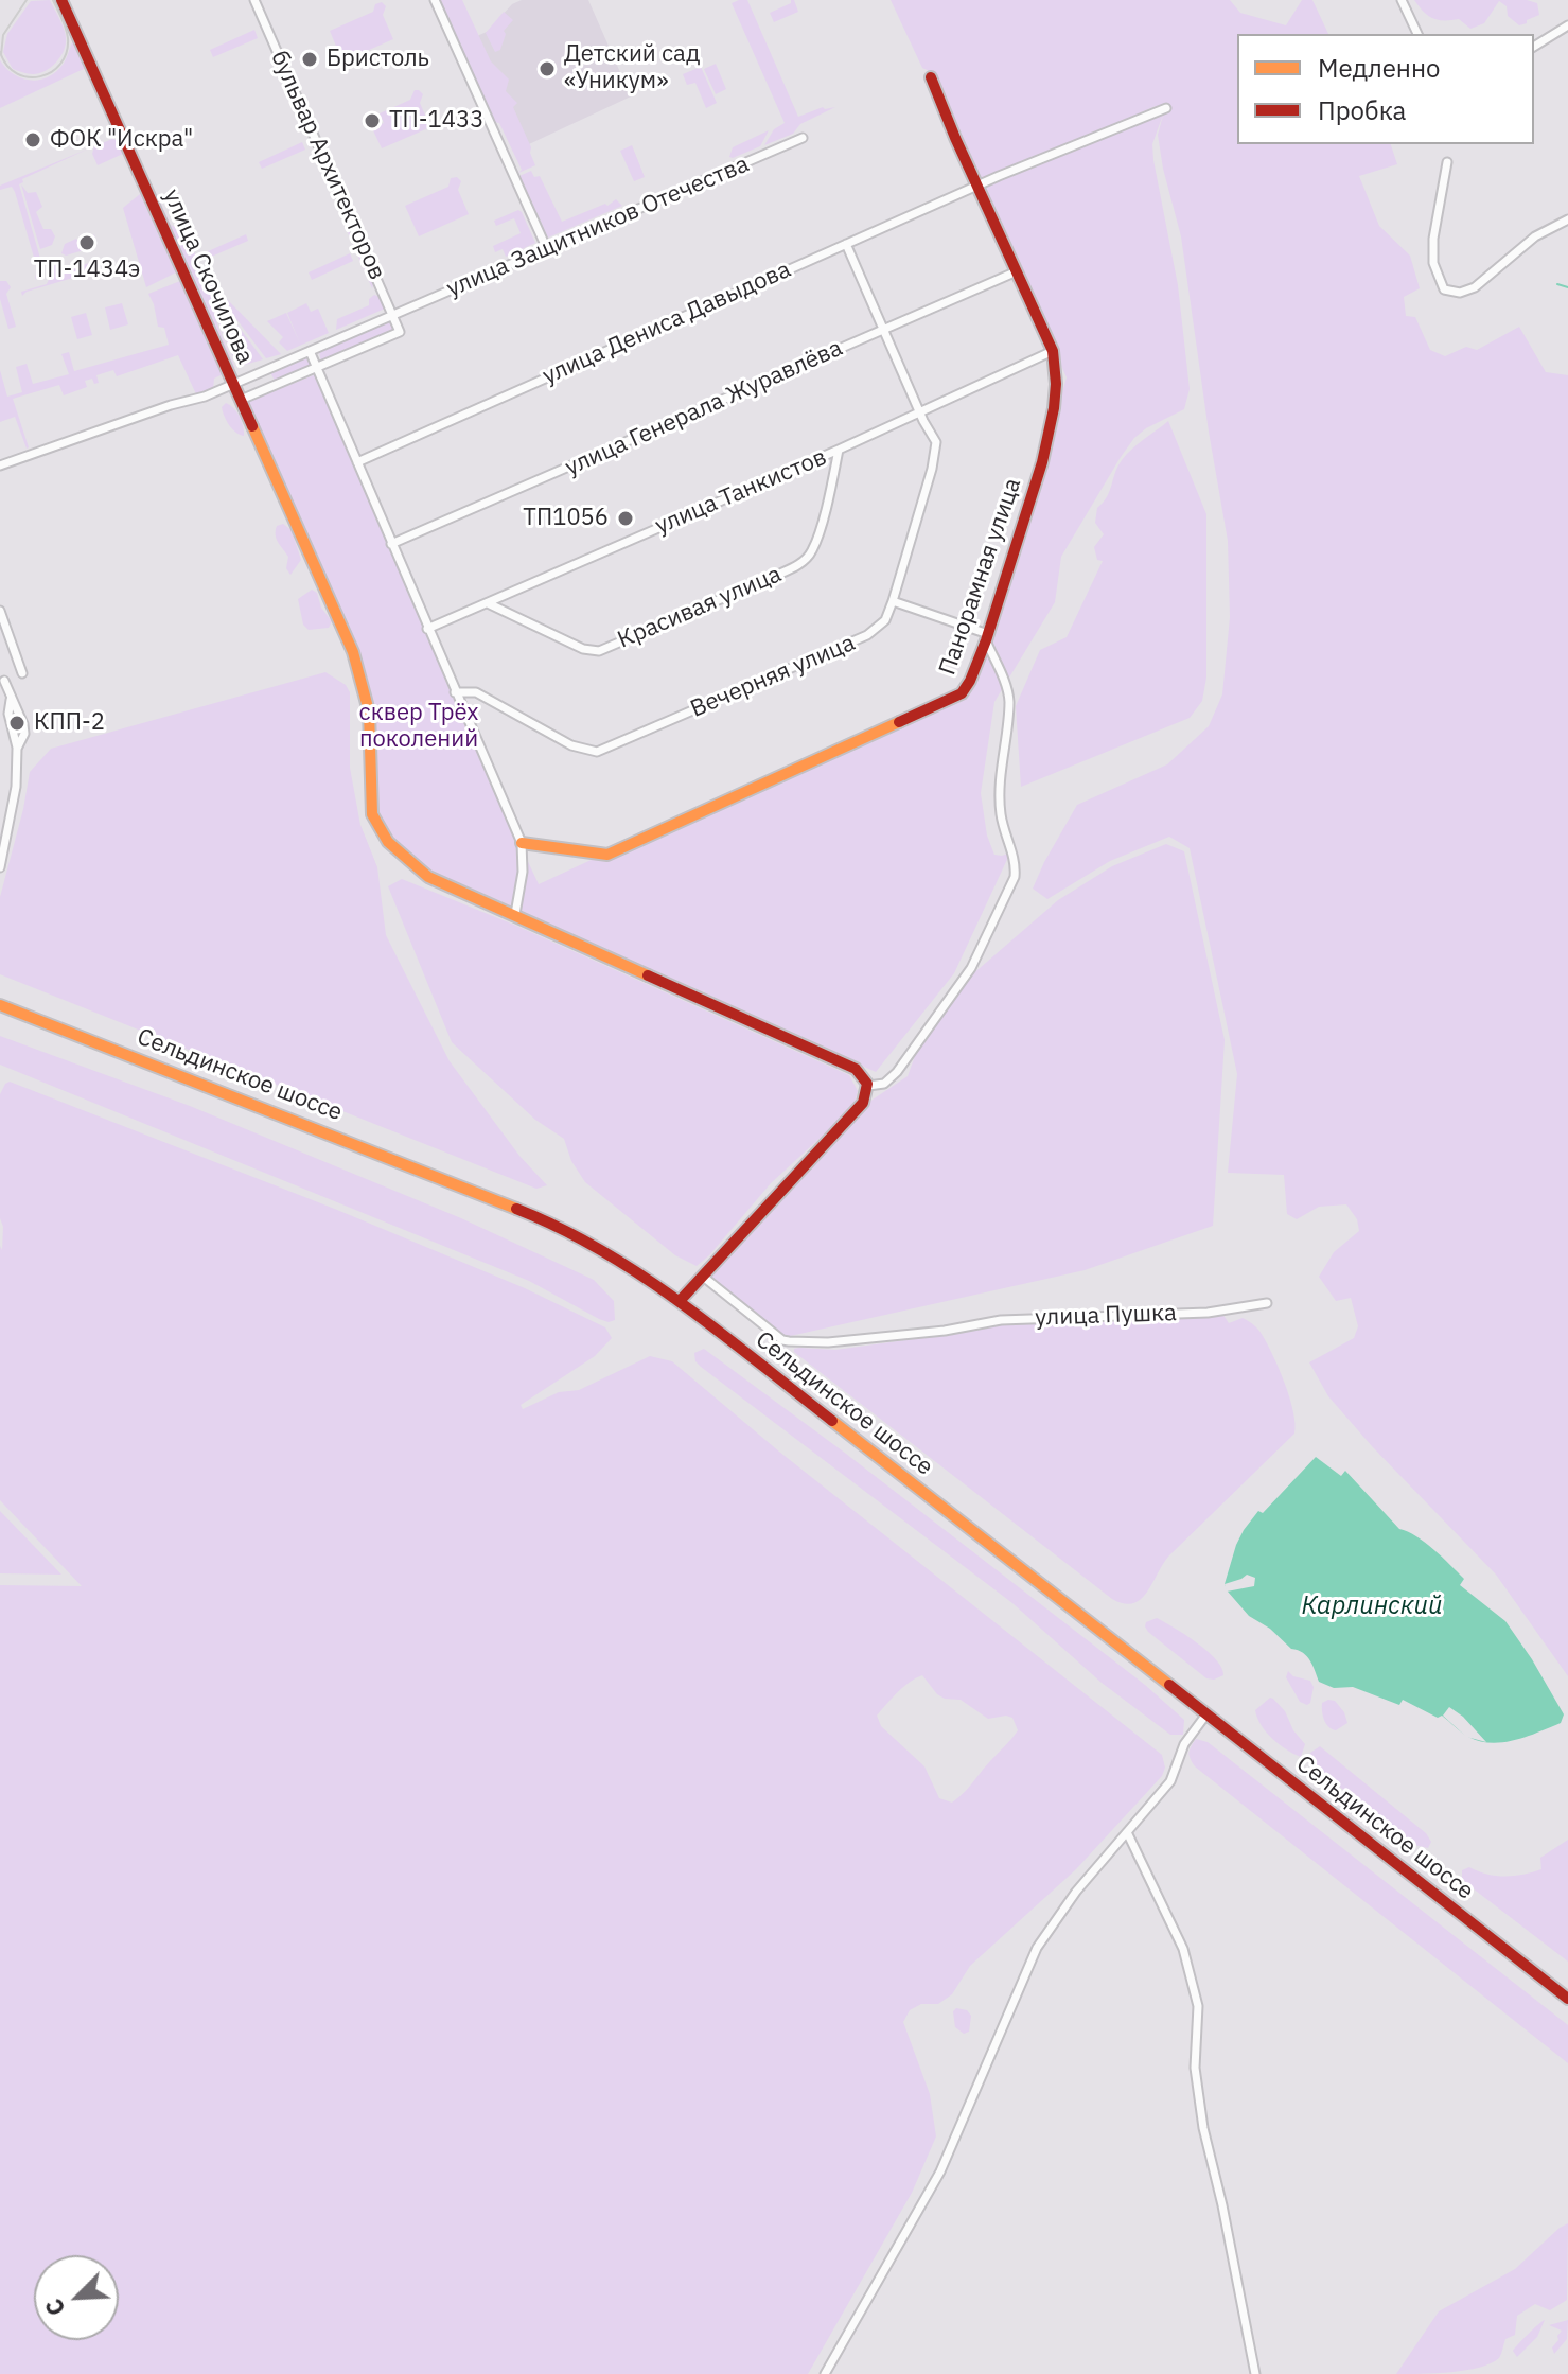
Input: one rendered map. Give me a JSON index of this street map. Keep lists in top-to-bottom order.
{
  "streets": {
    "street": [
      "бульвар Архитекторов",
      "улица Защитников Отечества",
      "улица Скочилова",
      "улица Дениса Давыдова",
      "улица Генерала Журавлёва",
      "улица Танкистов",
      "Панорамная улица",
      "Красивая улица",
      "Вечерняя улица",
      "Сельдинское шоссе",
      "улица Пушка"
    ]
  },
  "crossings": [
    ["бульвар Архитекторов", "улица Защитников Отечества"],
    ["улица Защитников Отечества", "улица Скочилова"],
    ["улица Дениса Давыдова", "Панорамная улица"],
    ["улица Дениса Давыдова", "Вечерняя улица"],
    ["улица Генерала Журавлёва", "Панорамная улица"],
    ["улица Генерала Журавлёва", "Вечерняя улица"],
    ["улица Танкистов", "Панорамная улица"],
    ["улица Танкистов", "Красивая улица"],
    ["улица Танкистов", "Вечерняя улица"]
  ],
  "water": ["Карлинский"],
  "parks": ["сквер Трёх поколений"],
  "places": [
    "Бристоль",
    "Детский сад «Уникум»",
    "ТП-1433",
    "ФОК \"Искра\"",
    "ТП-1434э",
    "ТП1056",
    "КПП-2"
  ],
  "legend": ["Медленно", "Пробка"],
  "north": "bottom left"
}
